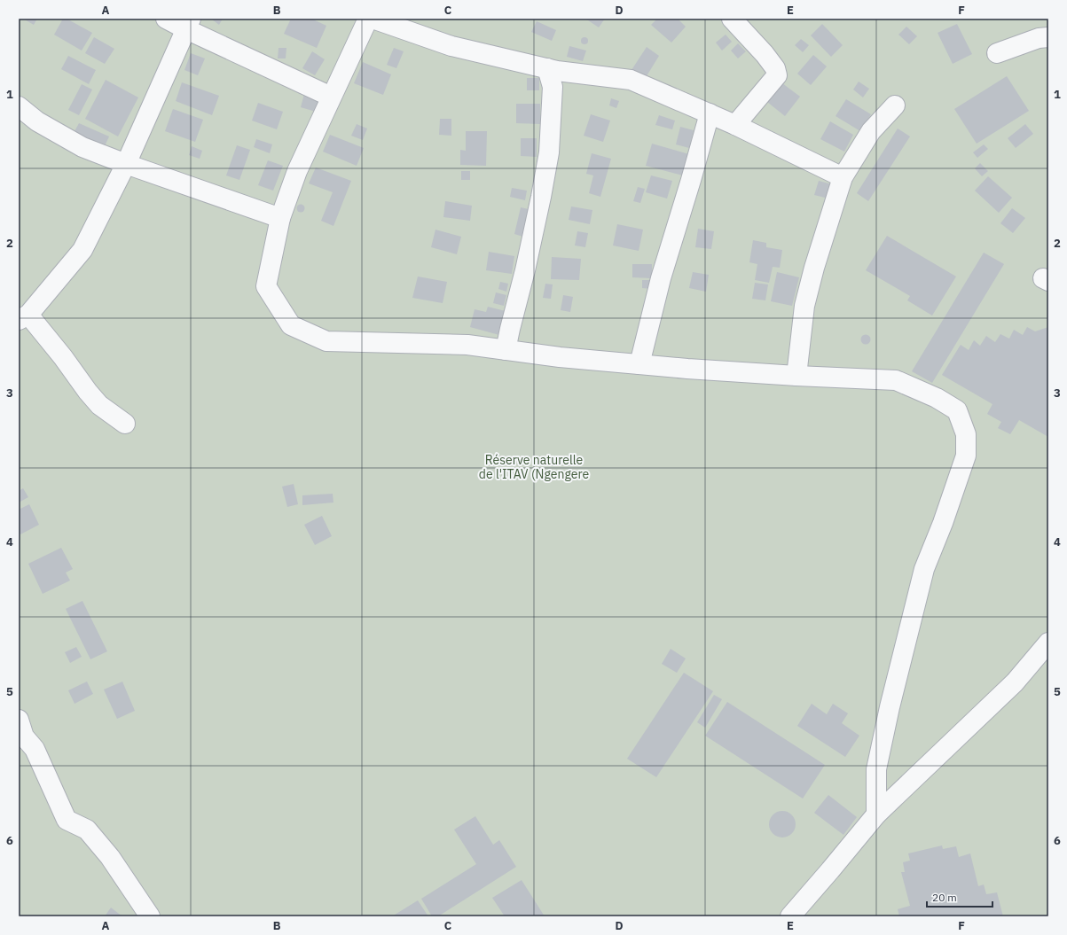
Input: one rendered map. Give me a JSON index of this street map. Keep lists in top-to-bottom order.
{
  "parks": ["Réserve naturelle de l'ITAV (Ngengere"],
  "scale_bar": "20 m",
  "grid": {
    "columns": [
      "A",
      "B",
      "C",
      "D",
      "E",
      "F"
    ],
    "rows": [
      "1",
      "2",
      "3",
      "4",
      "5",
      "6"
    ]
  }
}
